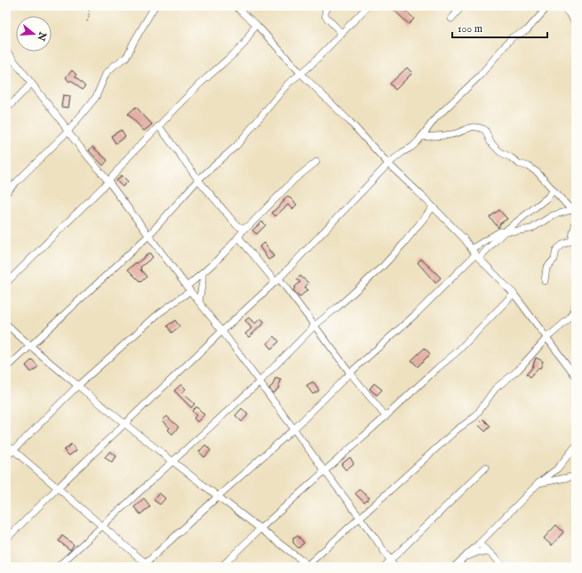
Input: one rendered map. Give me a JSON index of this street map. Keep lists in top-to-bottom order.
{
  "scale_bar": "100 m",
  "north": "right"
}
